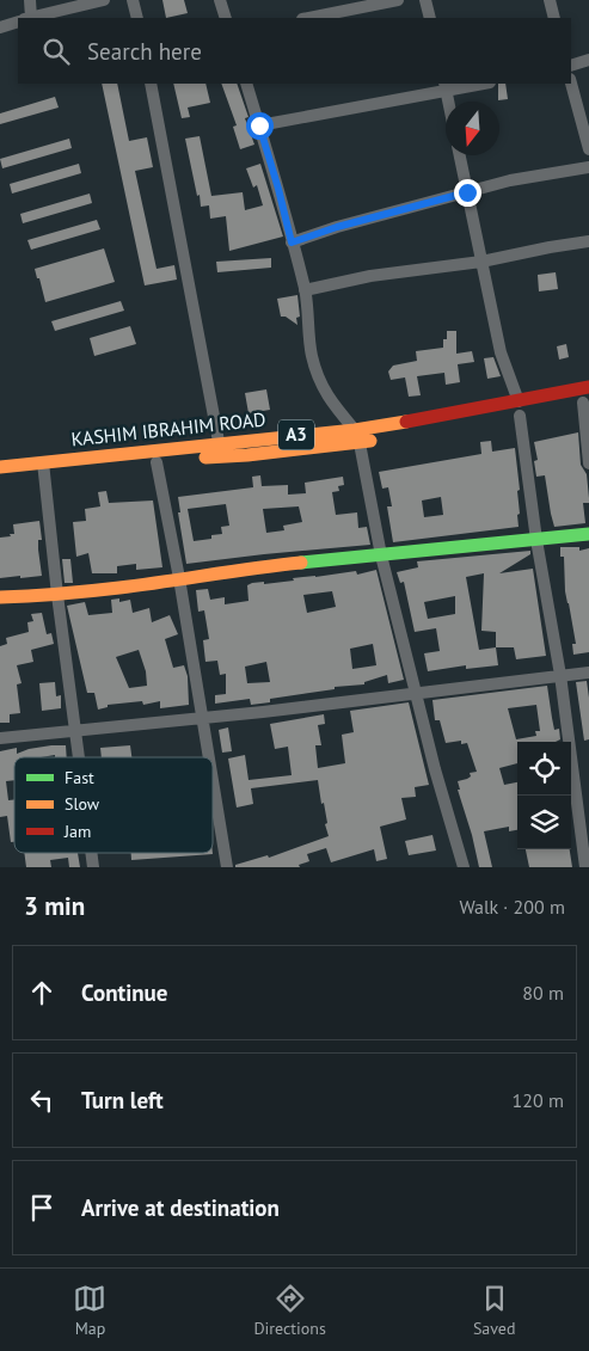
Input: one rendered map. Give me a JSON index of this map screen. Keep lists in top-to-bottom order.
{
  "streets": {
    "main road": ["KASHIM IBRAHIM ROAD", "A3"]
  },
  "legend": ["Fast", "Slow", "Jam"],
  "north": "bottom",
  "page": {
    "search": "Search here",
    "heading": ["3 min", "Walk · 200 m"],
    "list": [
      ["Continue", "80 m"],
      ["Turn left", "120 m"],
      "Arrive at destination"
    ],
    "nav": ["Map", "Directions", "Saved"]
  }
}
